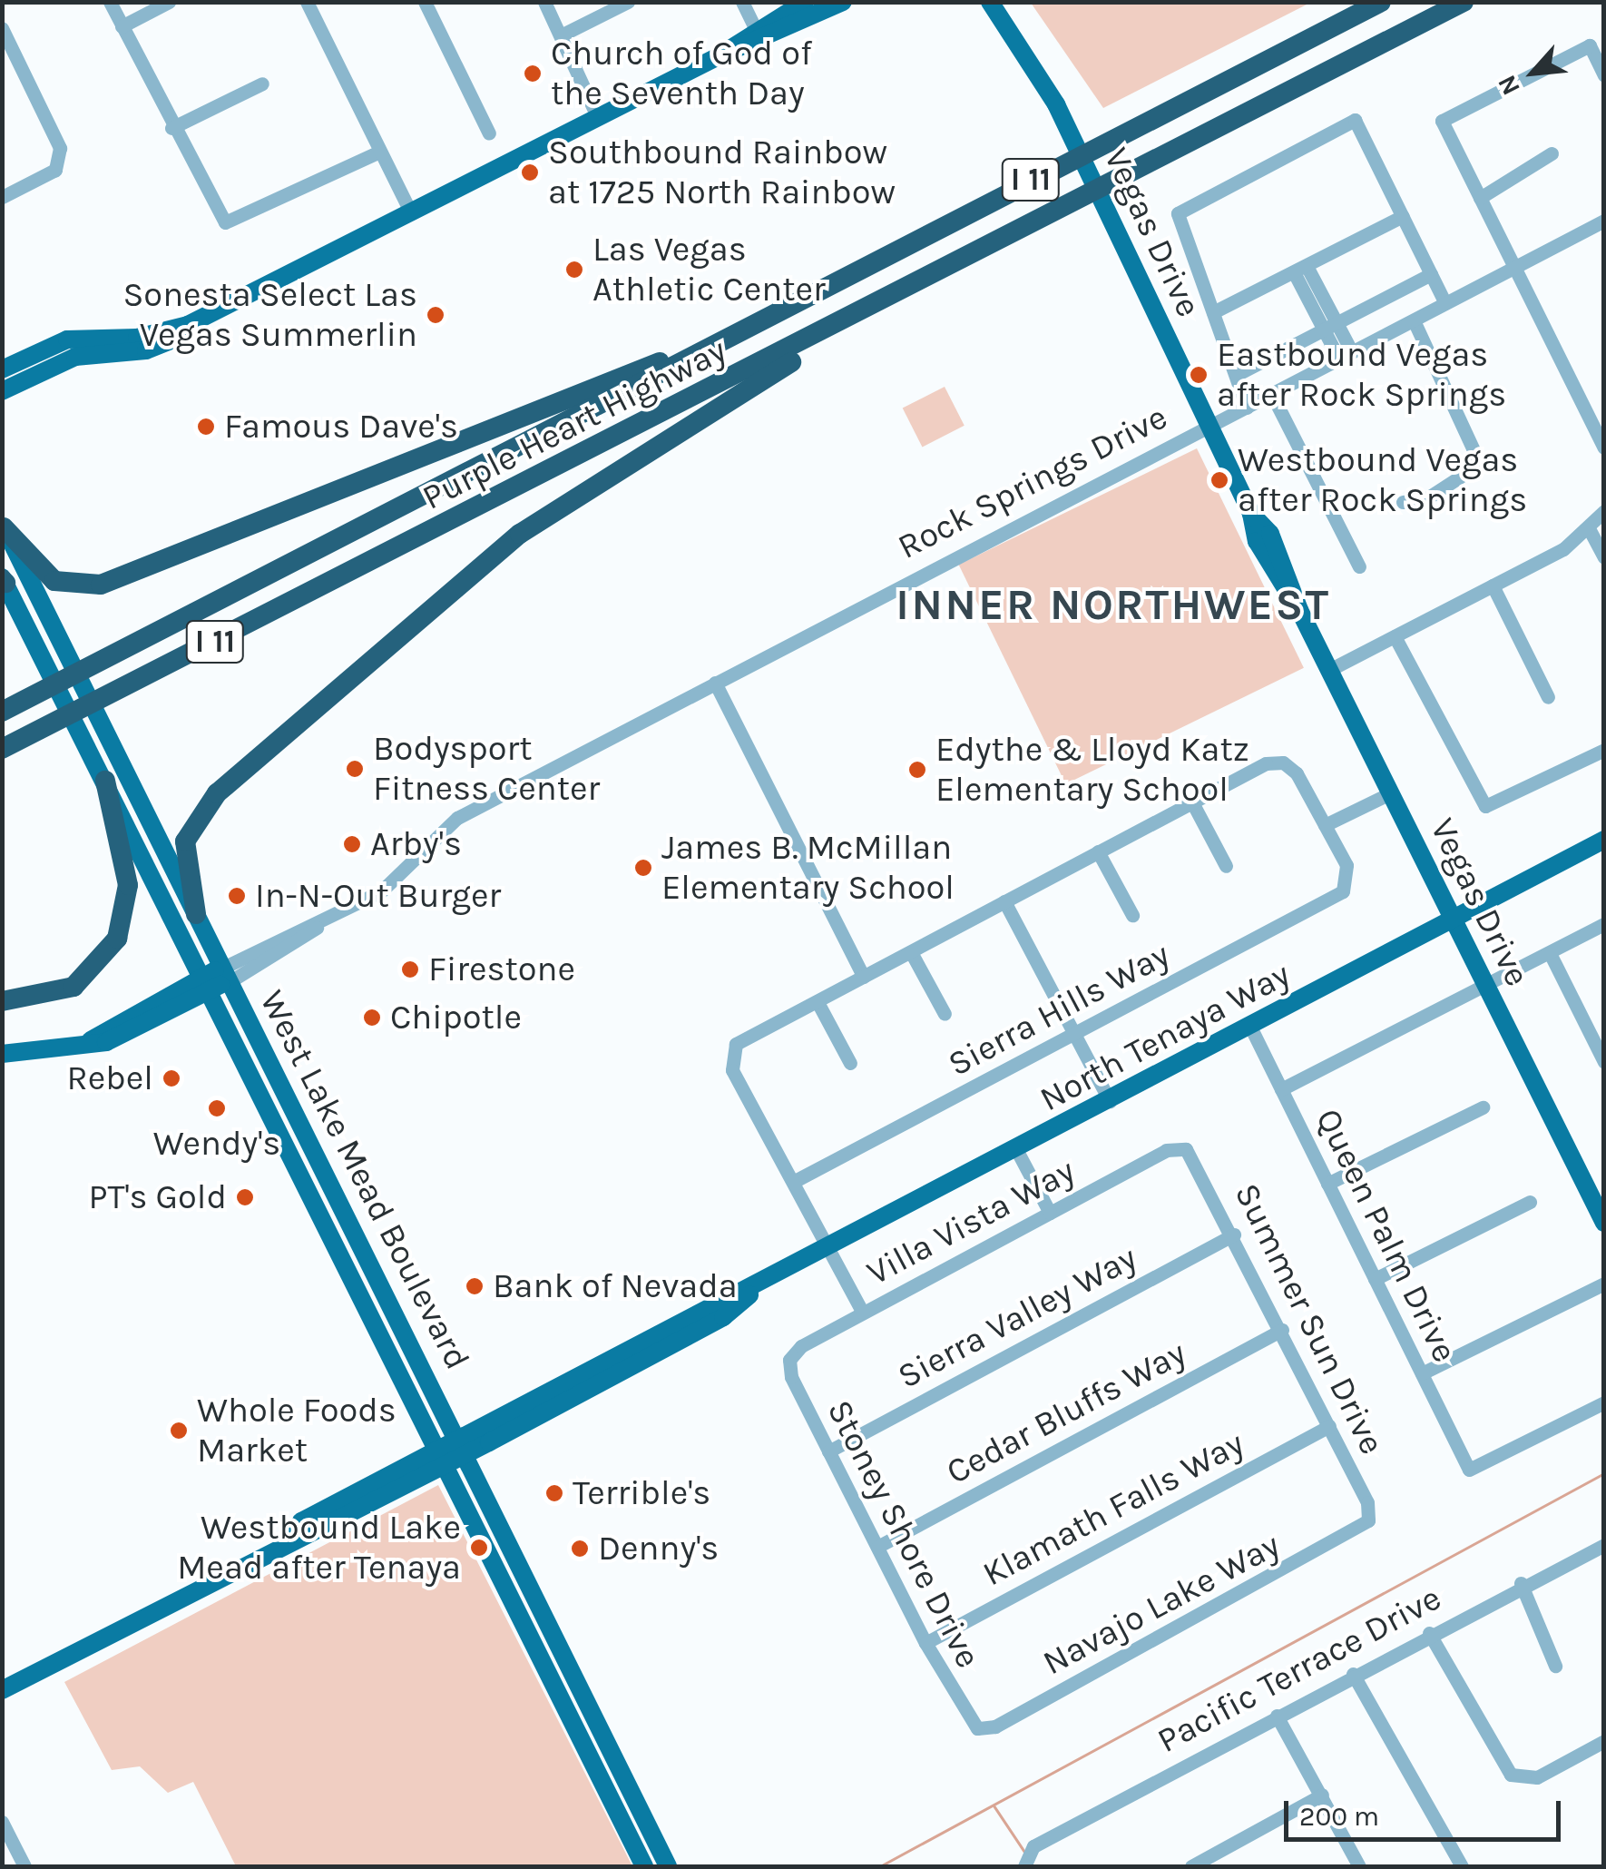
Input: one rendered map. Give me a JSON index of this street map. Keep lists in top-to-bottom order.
{
  "streets": {
    "highway": ["I 11", "Purple Heart Highway"],
    "main road": [
      "Vegas Drive",
      "Rock Springs Drive",
      "North Tenaya Way",
      "West Lake Mead Boulevard"
    ],
    "street": [
      "Sierra Hills Way",
      "Villa Vista Way",
      "Queen Palm Drive",
      "Sierra Valley Way",
      "Summer Sun Drive",
      "Cedar Bluffs Way",
      "Klamath Falls Way",
      "Stoney Shore Drive",
      "Navajo Lake Way",
      "Pacific Terrace Drive"
    ]
  },
  "crossings": [
    ["Vegas Drive", "Rock Springs Drive"],
    ["Vegas Drive", "North Tenaya Way"],
    ["Rock Springs Drive", "West Lake Mead Boulevard"],
    ["North Tenaya Way", "West Lake Mead Boulevard"],
    ["North Tenaya Way", "Queen Palm Drive"],
    ["Villa Vista Way", "Summer Sun Drive"],
    ["Villa Vista Way", "Stoney Shore Drive"],
    ["Sierra Valley Way", "Summer Sun Drive"],
    ["Sierra Valley Way", "Stoney Shore Drive"],
    ["Summer Sun Drive", "Cedar Bluffs Way"],
    ["Summer Sun Drive", "Klamath Falls Way"],
    ["Summer Sun Drive", "Navajo Lake Way"],
    ["Cedar Bluffs Way", "Stoney Shore Drive"],
    ["Klamath Falls Way", "Stoney Shore Drive"],
    ["Stoney Shore Drive", "Navajo Lake Way"]
  ],
  "districts": ["INNER NORTHWEST"],
  "places": [
    "Church of God of the Seventh Day",
    "Southbound Rainbow at 1725 North Rainbow",
    "Las Vegas Athletic Center",
    "Sonesta Select Las Vegas Summerlin",
    "Eastbound Vegas after Rock Springs",
    "Famous Dave's",
    "Westbound Vegas after Rock Springs",
    "Bodysport Fitness Center",
    "Edythe & Lloyd Katz Elementary School",
    "Arby's",
    "James B. McMillan Elementary School",
    "In-N-Out Burger",
    "Firestone",
    "Chipotle",
    "Rebel",
    "Wendy's",
    "PT's Gold",
    "Bank of Nevada",
    "Whole Foods Market",
    "Terrible's",
    "Westbound Lake Mead after Tenaya",
    "Denny's"
  ],
  "scale_bar": "200 m",
  "north": "bottom left"
}
